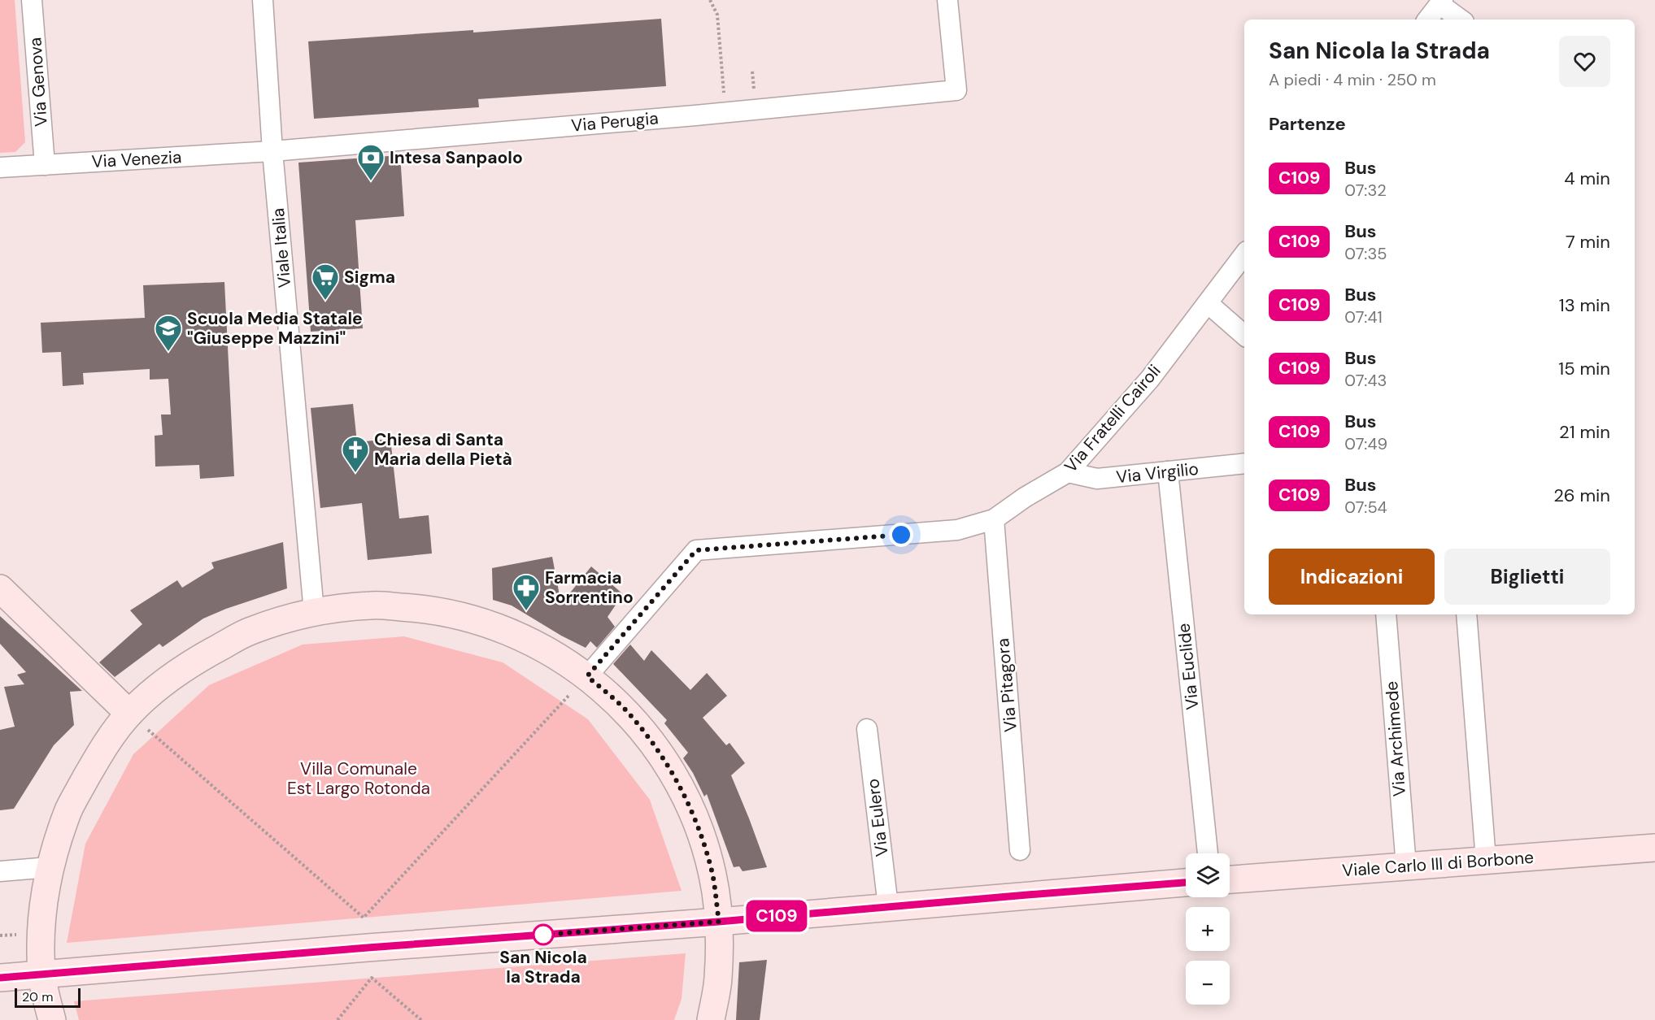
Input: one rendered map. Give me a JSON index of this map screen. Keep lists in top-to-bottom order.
{
  "streets": {
    "main road": ["Viale Carlo III di Borbone"],
    "street": [
      "Via Genova",
      "Via Perugia",
      "Via Venezia",
      "Viale Italia",
      "Via Fratelli Cairoli",
      "Via Virgilio",
      "Via Euclide",
      "Via Pitagora",
      "Via Archimede",
      "Via Eulero"
    ]
  },
  "crossings": [
    ["Via Genova", "Via Venezia"],
    ["Via Perugia", "Via Venezia"],
    ["Via Perugia", "Viale Italia"],
    ["Via Venezia", "Viale Italia"],
    ["Via Fratelli Cairoli", "Via Virgilio"],
    ["Via Fratelli Cairoli", "Via Pitagora"],
    ["Via Virgilio", "Via Euclide"],
    ["Via Archimede", "Viale Carlo III di Borbone"]
  ],
  "parks": ["Villa Comunale Est Largo Rotonda"],
  "places": {
    "bank": ["Intesa Sanpaolo"],
    "supermarket": ["Sigma"],
    "school or university": ["Scuola Media Statale \"Giuseppe Mazzini\""],
    "church": ["Chiesa di Santa Maria della Pietà"],
    "pharmacy": ["Farmacia Sorrentino"],
    "other": ["San Nicola la Strada"]
  },
  "lines": ["bus line C109"],
  "scale_bar": "20 m",
  "page": {
    "on_map": "C109",
    "heading": [
      ["San Nicola la Strada", "A piedi · 4 min · 250 m"],
      "Partenze"
    ],
    "list": [
      {
        "mark": "C109",
        "name": "Bus",
        "note": "07:32",
        "value": "4 min"
      },
      {
        "mark": "C109",
        "name": "Bus",
        "note": "07:35",
        "value": "7 min"
      },
      {
        "mark": "C109",
        "name": "Bus",
        "note": "07:41",
        "value": "13 min"
      },
      {
        "mark": "C109",
        "name": "Bus",
        "note": "07:43",
        "value": "15 min"
      },
      {
        "mark": "C109",
        "name": "Bus",
        "note": "07:49",
        "value": "21 min"
      },
      {
        "mark": "C109",
        "name": "Bus",
        "note": "07:54",
        "value": "26 min"
      }
    ],
    "buttons": ["Indicazioni", "Biglietti"],
    "map_buttons": ["+", "−"],
    "scale": "20 m"
  }
}
